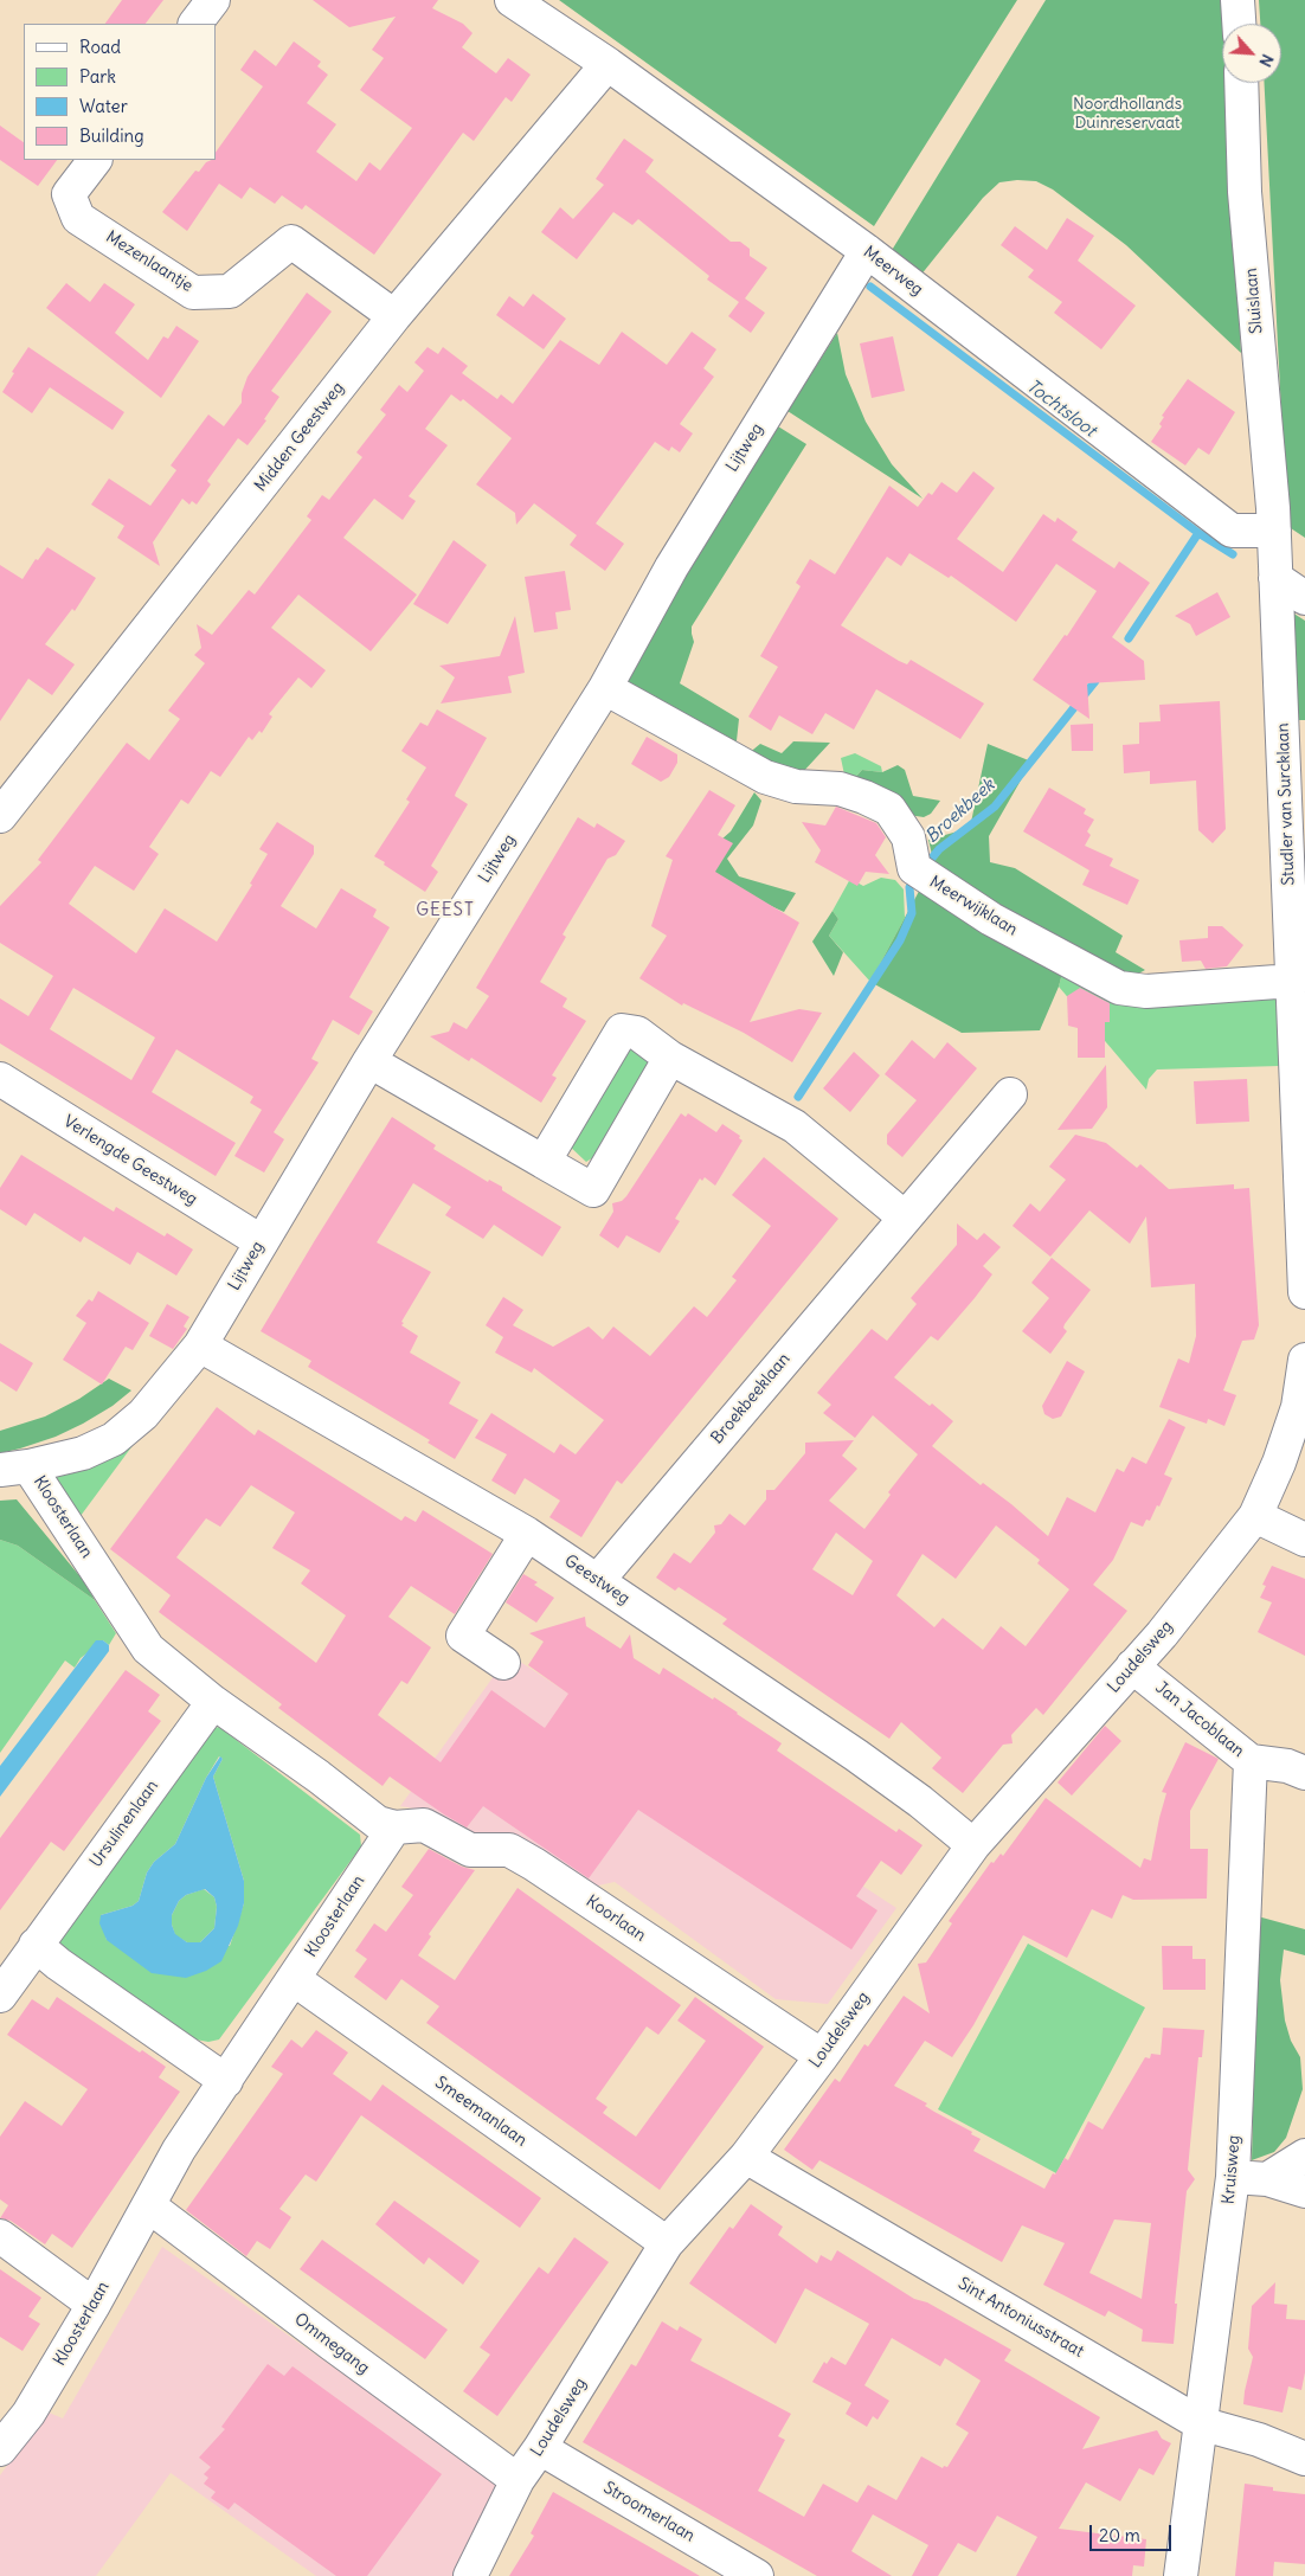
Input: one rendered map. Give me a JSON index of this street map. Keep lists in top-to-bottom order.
{
  "streets": {
    "street": [
      "Mezenlaantje",
      "Meerweg",
      "Sluislaan",
      "Midden Geestweg",
      "Lijtweg",
      "Studler van Surcklaan",
      "Meerwijklaan",
      "Verlengde Geestweg",
      "Broekbeeklaan",
      "Kloosterlaan",
      "Geestweg",
      "Loudelsweg",
      "Jan Jacoblaan",
      "Ursulinenlaan",
      "Koorlaan",
      "Smeemanlaan",
      "Kruisweg",
      "Sint Antoniusstraat",
      "Ommegang",
      "Stroomerlaan"
    ]
  },
  "crossings": [
    ["Mezenlaantje", "Midden Geestweg"],
    ["Meerweg", "Sluislaan"],
    ["Meerweg", "Midden Geestweg"],
    ["Meerweg", "Lijtweg"],
    ["Meerweg", "Studler van Surcklaan"],
    ["Sluislaan", "Studler van Surcklaan"],
    ["Lijtweg", "Meerwijklaan"],
    ["Lijtweg", "Verlengde Geestweg"],
    ["Lijtweg", "Kloosterlaan"],
    ["Lijtweg", "Geestweg"],
    ["Studler van Surcklaan", "Meerwijklaan"],
    ["Broekbeeklaan", "Geestweg"],
    ["Kloosterlaan", "Ursulinenlaan"],
    ["Kloosterlaan", "Koorlaan"],
    ["Kloosterlaan", "Smeemanlaan"],
    ["Kloosterlaan", "Ommegang"],
    ["Geestweg", "Loudelsweg"],
    ["Loudelsweg", "Jan Jacoblaan"],
    ["Loudelsweg", "Koorlaan"],
    ["Loudelsweg", "Smeemanlaan"],
    ["Loudelsweg", "Sint Antoniusstraat"],
    ["Loudelsweg", "Ommegang"],
    ["Loudelsweg", "Stroomerlaan"],
    ["Jan Jacoblaan", "Kruisweg"],
    ["Kruisweg", "Sint Antoniusstraat"]
  ],
  "districts": ["GEEST"],
  "water": ["Tochtsloot", "Broekbeek"],
  "parks": ["Noordhollands Duinreservaat"],
  "legend": [
    "Road",
    "Park",
    "Water",
    "Building"
  ],
  "scale_bar": "20 m",
  "north": "bottom right"
}
